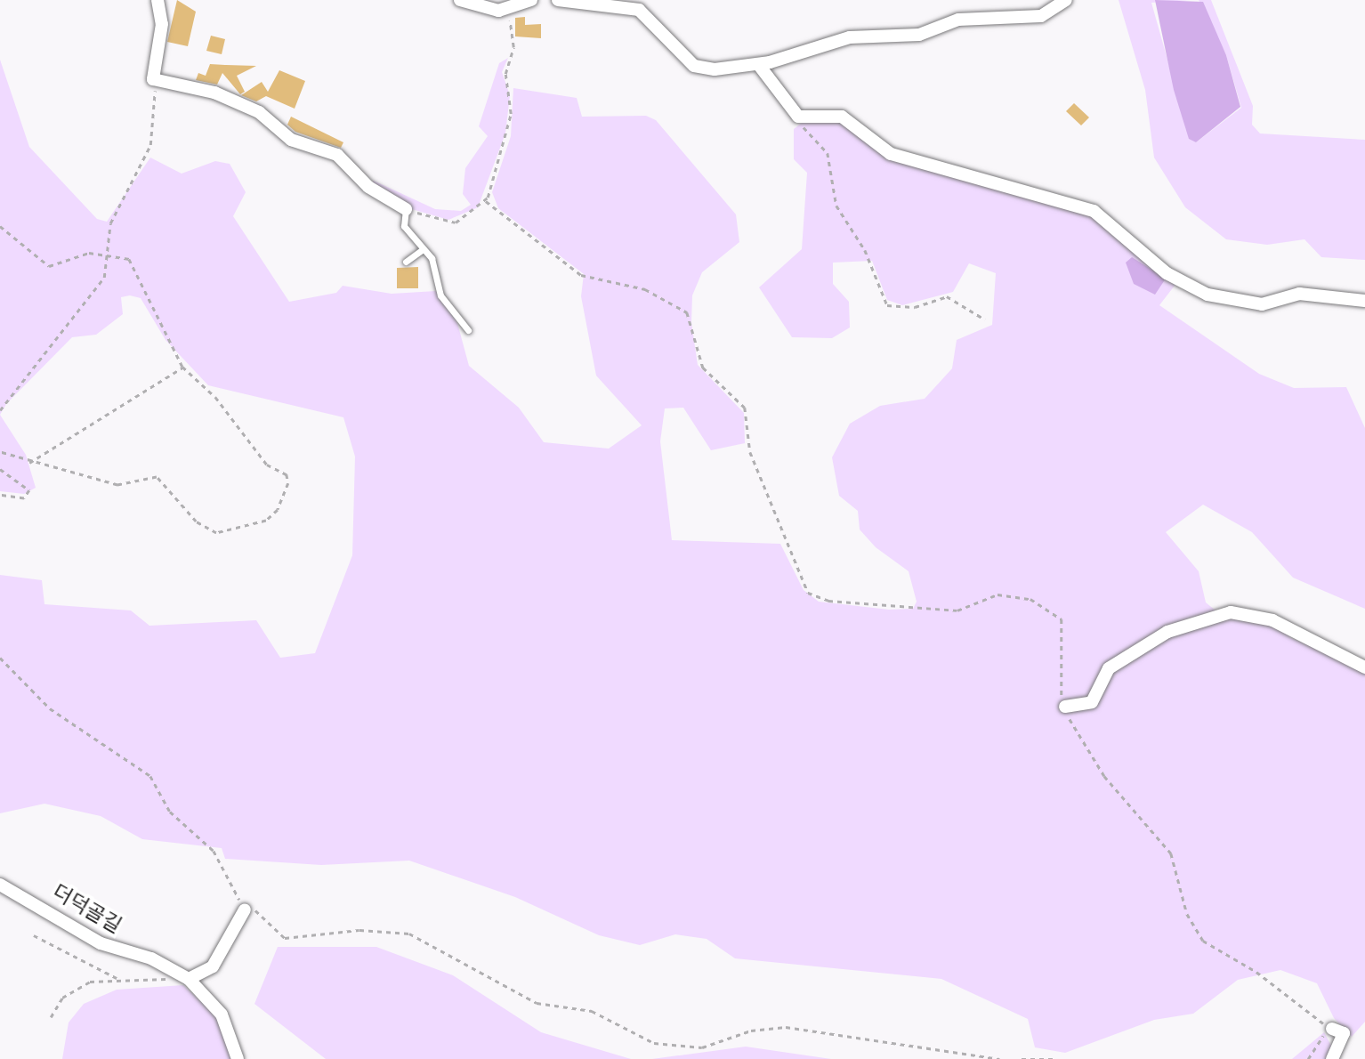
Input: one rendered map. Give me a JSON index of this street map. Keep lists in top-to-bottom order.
{
  "streets": {
    "street": ["더덕골길"]
  }
}
